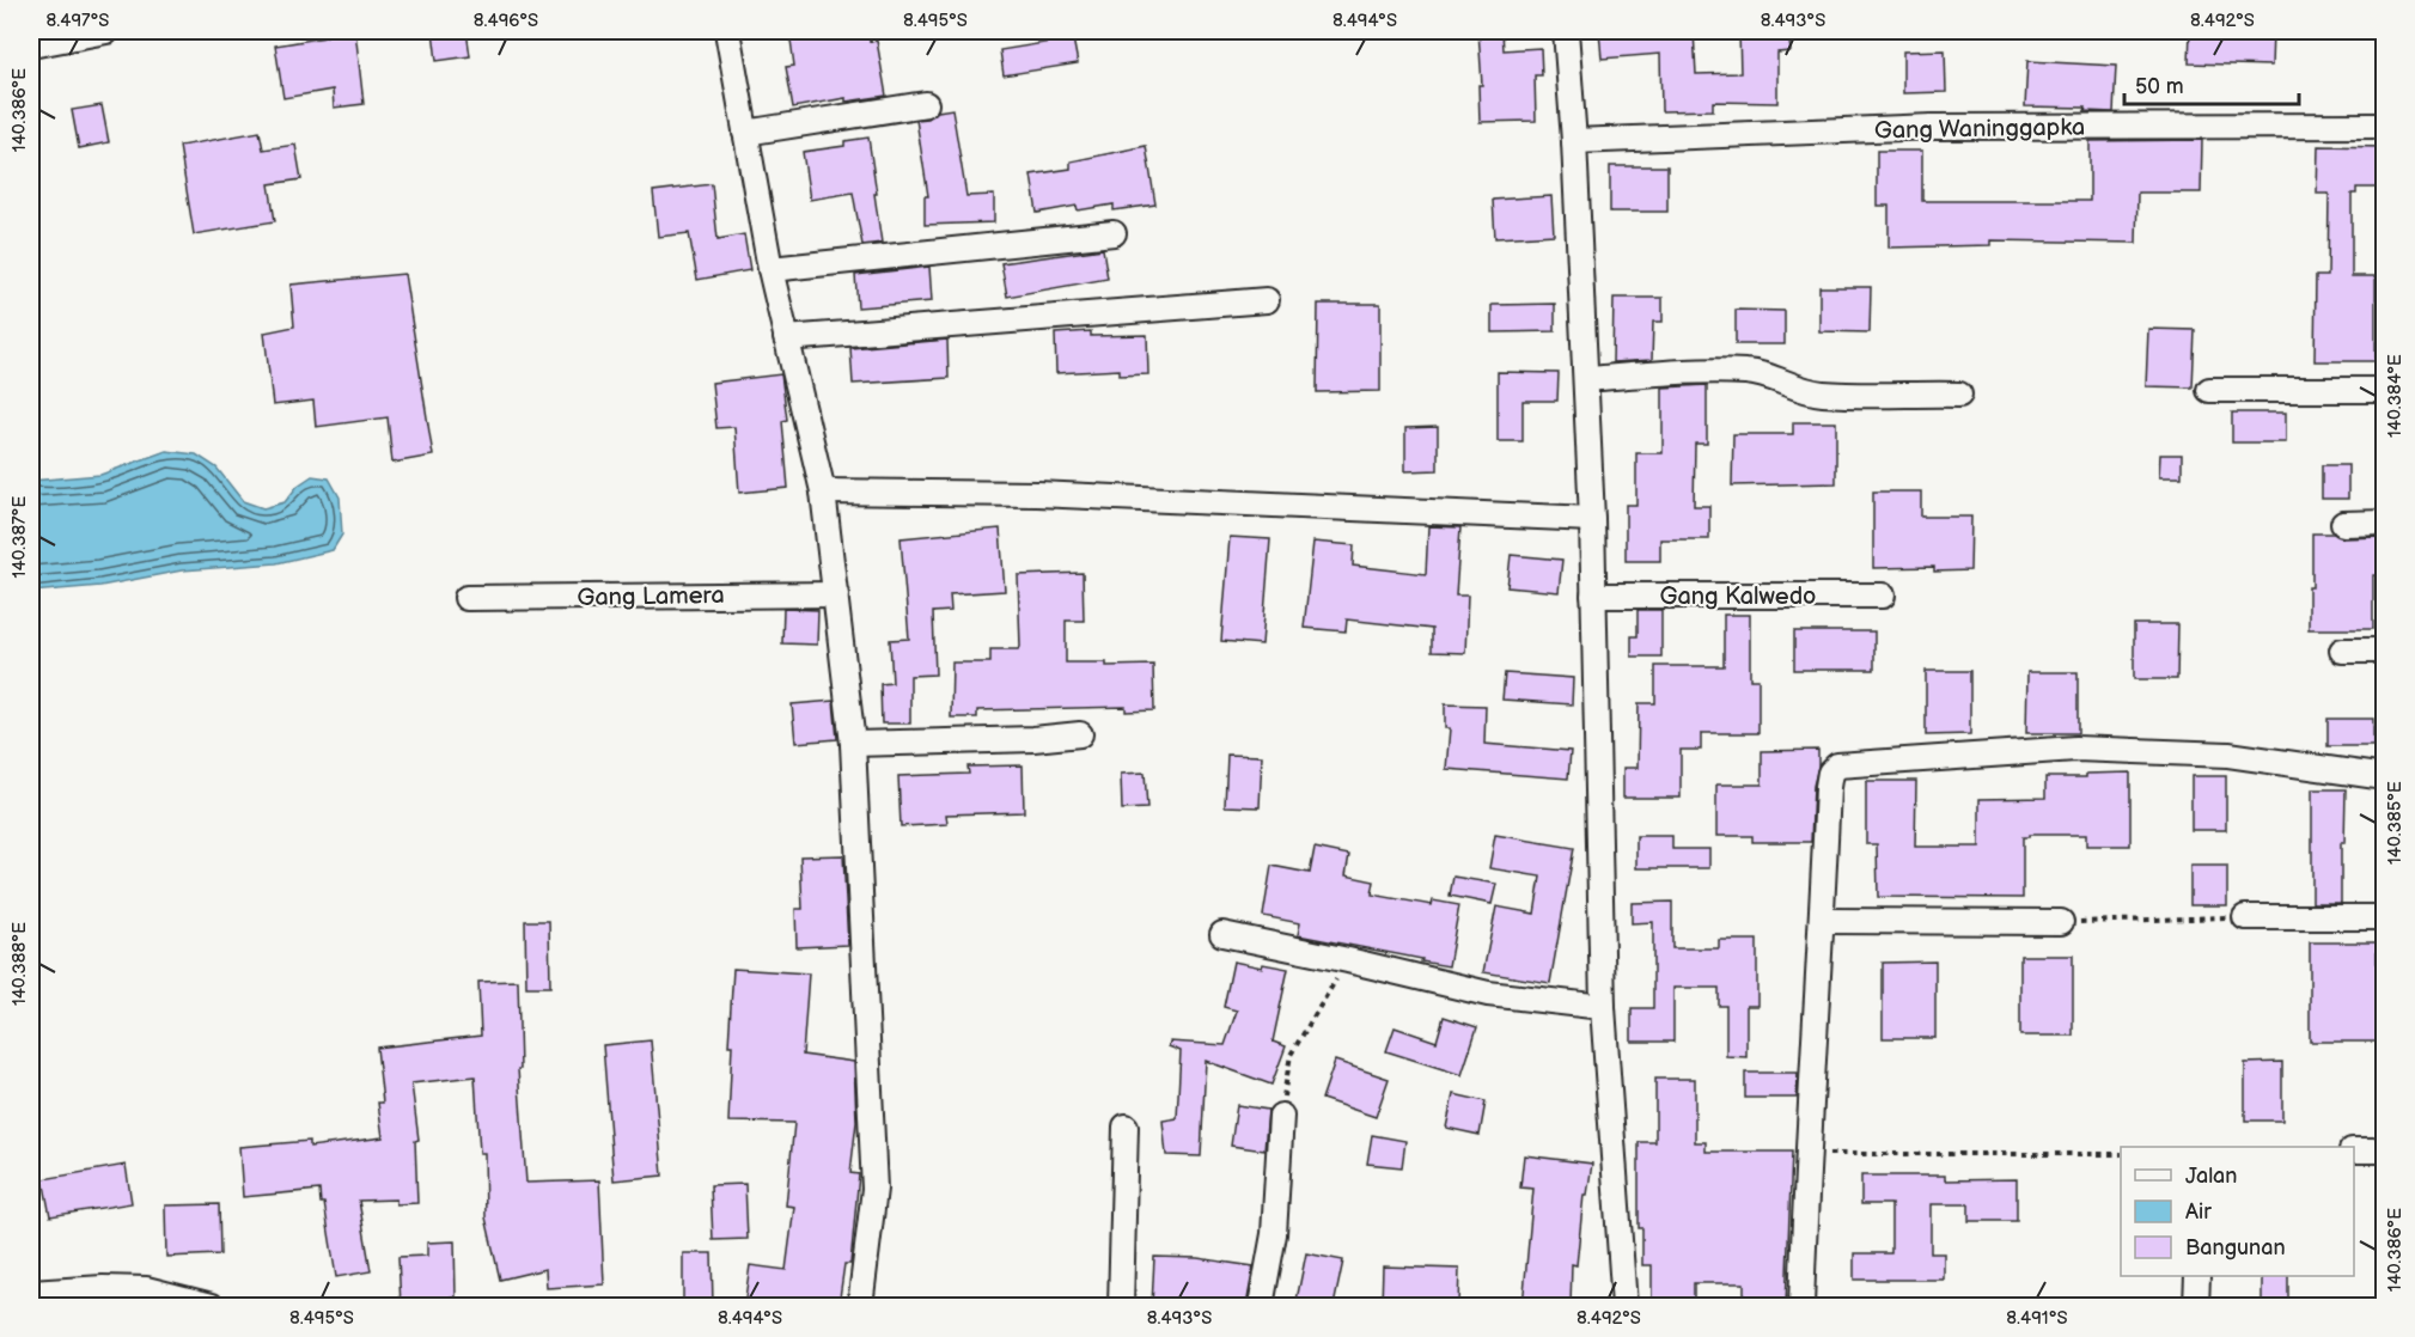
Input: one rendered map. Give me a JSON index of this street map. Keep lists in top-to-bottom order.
{
  "streets": {
    "street": ["Gang Waninggapka", "Gang Lamera", "Gang Kalwedo"]
  },
  "legend": ["Jalan", "Air", "Bangunan"],
  "scale_bar": "50 m",
  "coordinates": [
    "8.497°S",
    "8.496°S",
    "8.495°S",
    "8.494°S",
    "8.493°S",
    "8.492°S",
    "140.386°E",
    "140.384°E",
    "140.387°E",
    "140.385°E",
    "140.388°E",
    "8.491°S"
  ]
}
